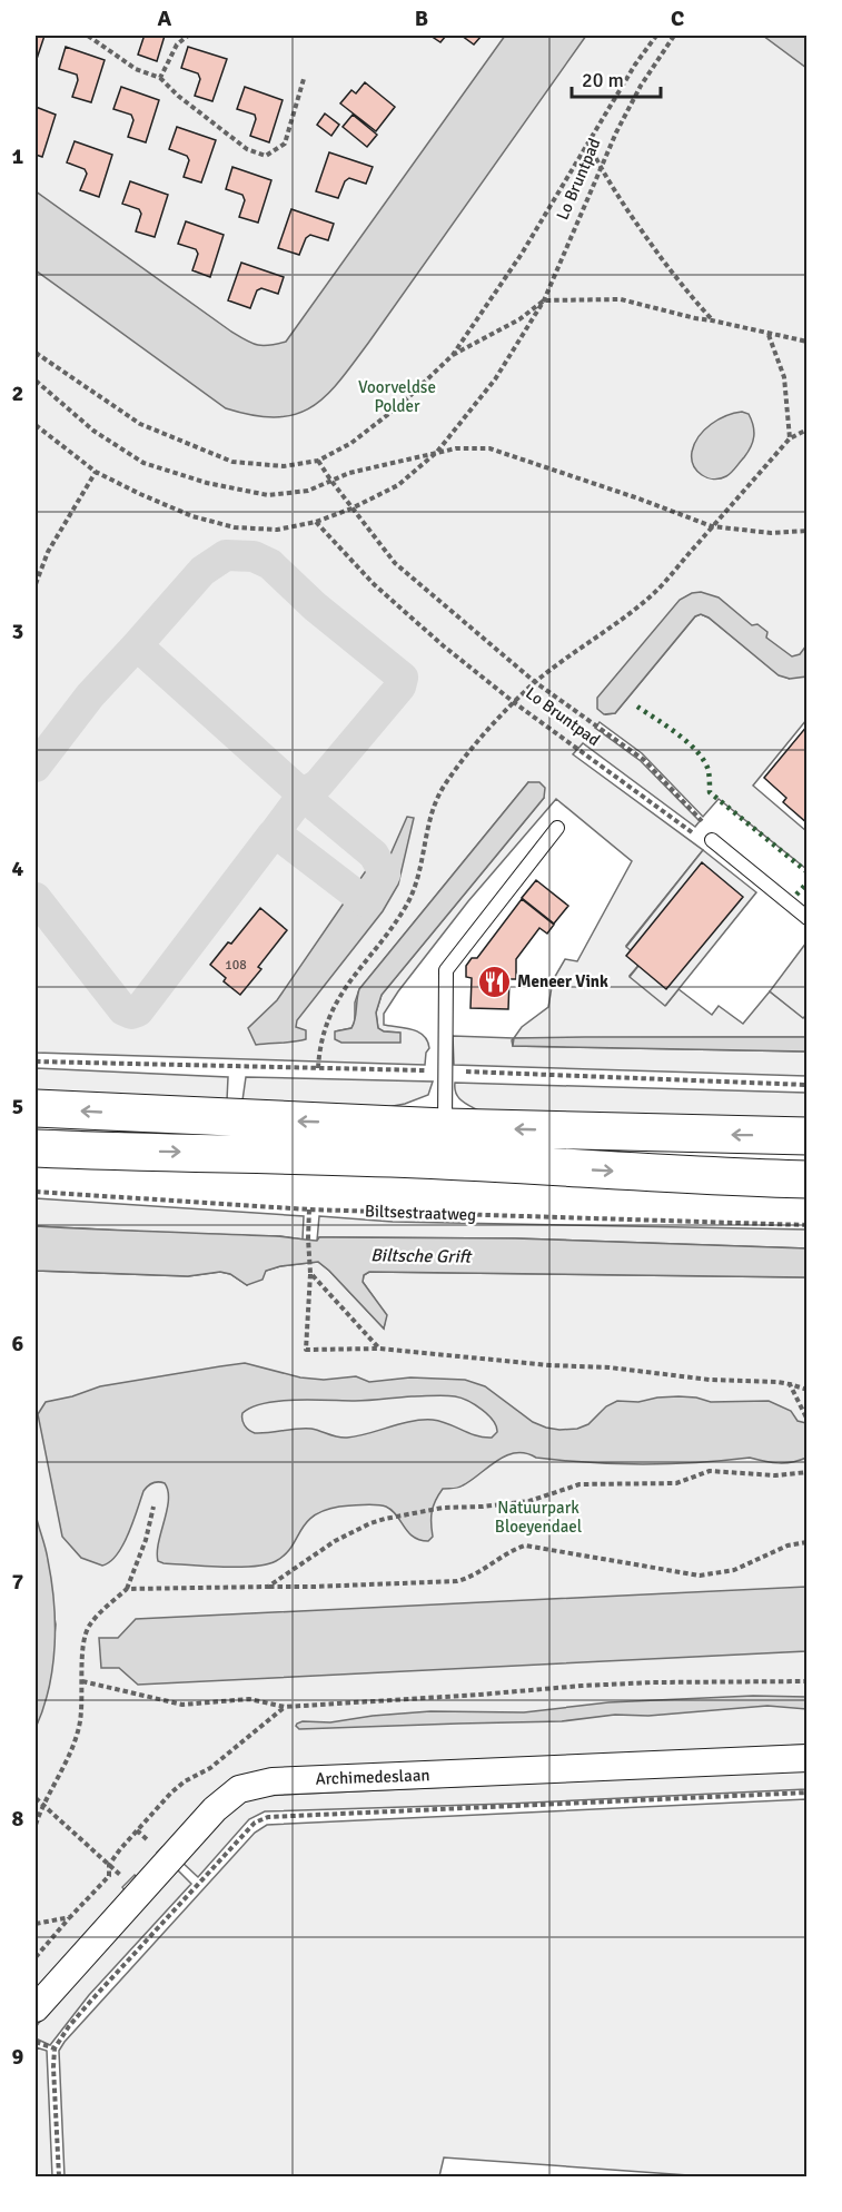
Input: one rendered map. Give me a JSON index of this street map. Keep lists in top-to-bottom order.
{
  "streets": {
    "street": ["Archimedeslaan"],
    "path": ["Lo Bruntpad", "Biltsestraatweg"]
  },
  "water": ["Biltsche Grift"],
  "parks": ["Voorveldse Polder", "Natuurpark Bloeyendael"],
  "places": {
    "restaurant": ["Meneer Vink"]
  },
  "house_numbers": ["108"],
  "scale_bar": "20 m",
  "grid": {
    "columns": ["A", "B", "C"],
    "rows": [
      "1",
      "2",
      "3",
      "4",
      "5",
      "6",
      "7",
      "8",
      "9"
    ]
  }
}
